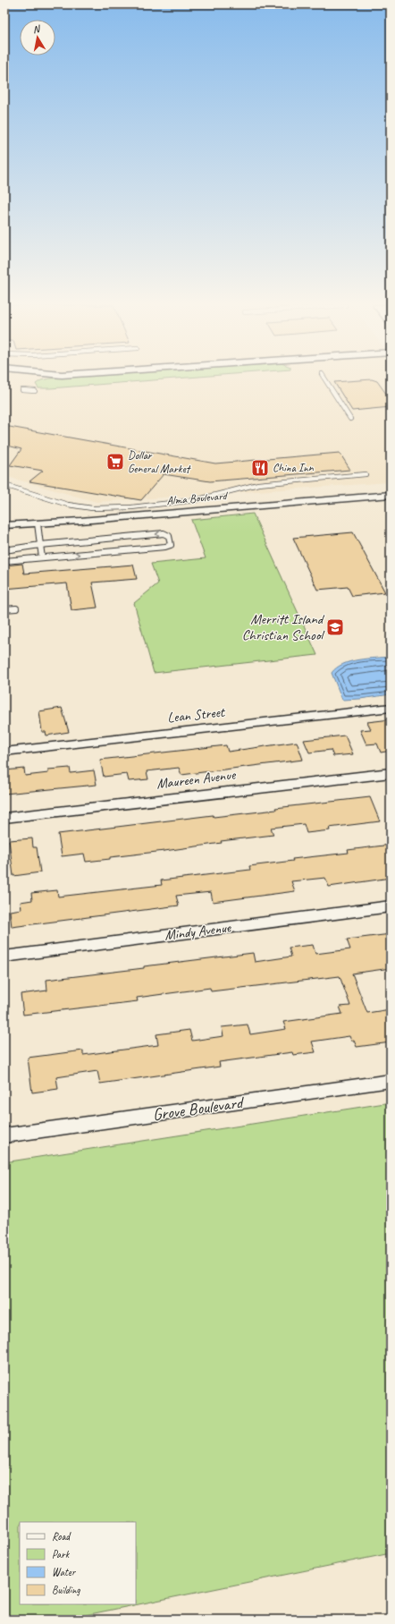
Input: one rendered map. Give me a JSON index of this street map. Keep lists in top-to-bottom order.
{
  "streets": {
    "street": [
      "Alma Boulevard",
      "Lean Street",
      "Maureen Avenue",
      "Mindy Avenue",
      "Grove Boulevard"
    ]
  },
  "places": {
    "supermarket": ["Dollar General Market"],
    "restaurant": ["China Inn"],
    "school or university": ["Merritt Island Christian School"]
  },
  "legend": [
    "Road",
    "Park",
    "Water",
    "Building"
  ],
  "north": "top"
}
